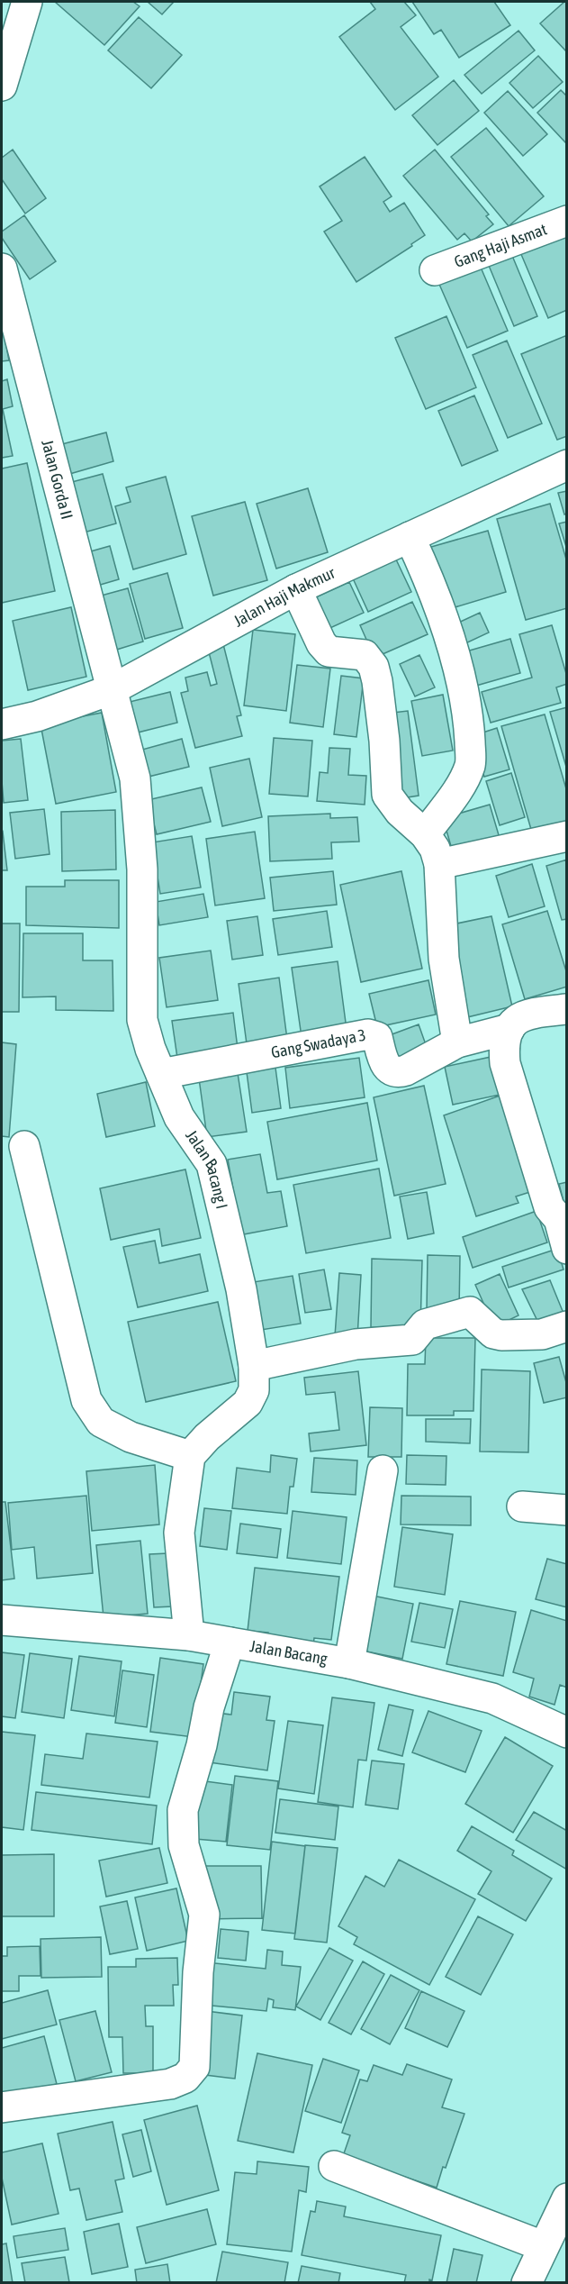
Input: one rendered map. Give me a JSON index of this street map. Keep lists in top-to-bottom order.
{
  "streets": {
    "street": [
      "Gang Haji Asmat",
      "Jalan Gorda II",
      "Jalan Haji Makmur",
      "Gang Swadaya 3",
      "Jalan Bacang I",
      "Jalan Bacang"
    ]
  },
  "crossings": [
    ["Jalan Gorda II", "Jalan Haji Makmur"],
    ["Jalan Gorda II", "Jalan Bacang I"],
    ["Jalan Haji Makmur", "Jalan Bacang I"],
    ["Gang Swadaya 3", "Jalan Bacang I"]
  ]
}
